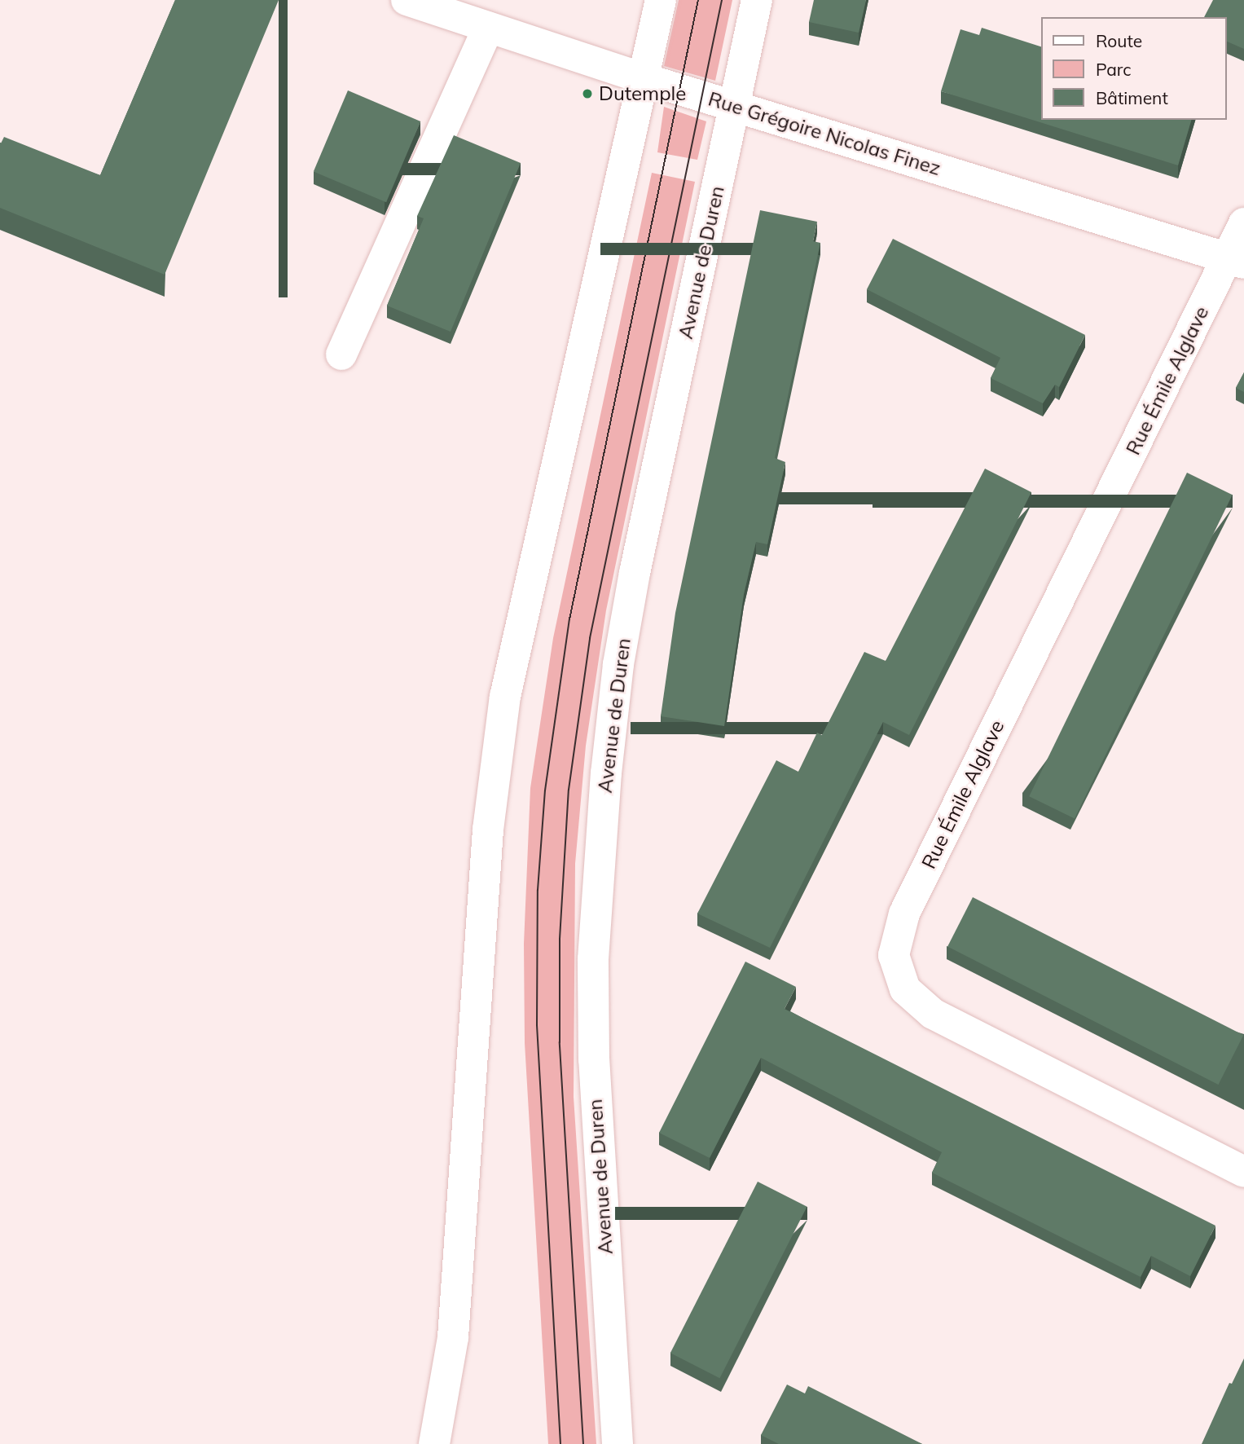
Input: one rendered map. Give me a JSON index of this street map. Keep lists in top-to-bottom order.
{
  "streets": {
    "street": ["Rue Grégoire Nicolas Finez", "Avenue de Duren", "Rue Émile Alglave"]
  },
  "crossings": [
    ["Rue Grégoire Nicolas Finez", "Avenue de Duren"],
    ["Rue Grégoire Nicolas Finez", "Rue Émile Alglave"]
  ],
  "places": ["Dutemple"],
  "legend": ["Route", "Parc", "Bâtiment"]
}
